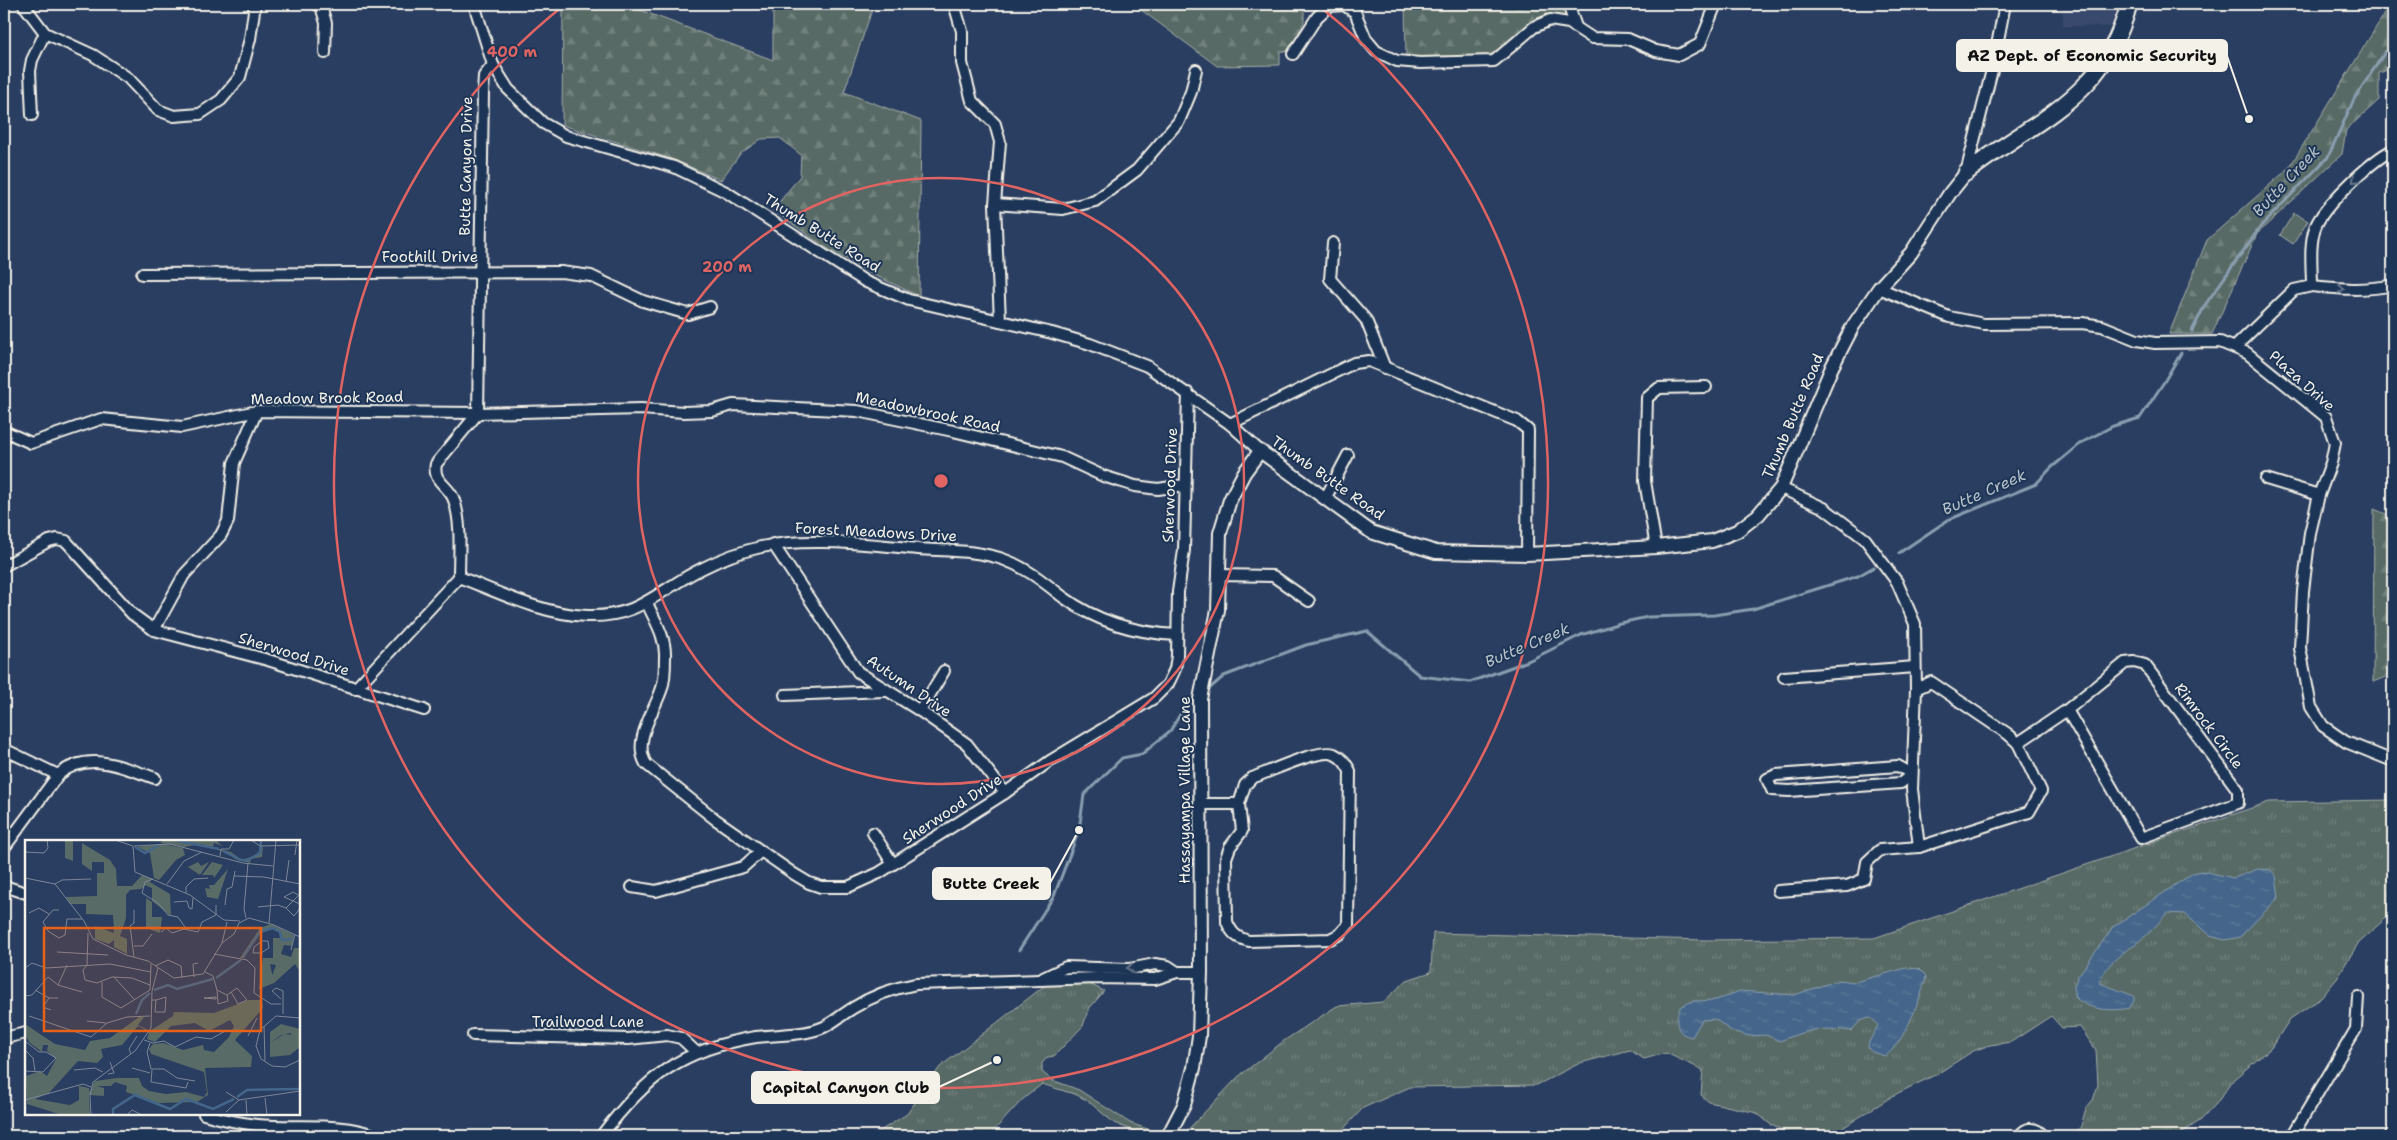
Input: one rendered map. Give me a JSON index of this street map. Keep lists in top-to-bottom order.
{
  "streets": {
    "street": [
      "Butte Canyon Drive",
      "Thumb Butte Road",
      "Foothill Drive",
      "Plaza Drive",
      "Meadow Brook Road",
      "Meadowbrook Road",
      "Sherwood Drive",
      "Forest Meadows Drive",
      "Autumn Drive",
      "Rimrock Circle",
      "Hassayampa Village Lane",
      "Trailwood Lane"
    ]
  },
  "crossings": [
    ["Butte Canyon Drive", "Thumb Butte Road"],
    ["Butte Canyon Drive", "Foothill Drive"],
    ["Butte Canyon Drive", "Meadow Brook Road"],
    ["Butte Canyon Drive", "Meadowbrook Road"],
    ["Thumb Butte Road", "Plaza Drive"],
    ["Thumb Butte Road", "Sherwood Drive"],
    ["Thumb Butte Road", "Hassayampa Village Lane"],
    ["Meadow Brook Road", "Meadowbrook Road"],
    ["Meadowbrook Road", "Sherwood Drive"],
    ["Sherwood Drive", "Forest Meadows Drive"],
    ["Sherwood Drive", "Autumn Drive"],
    ["Forest Meadows Drive", "Autumn Drive"]
  ],
  "water": ["Butte Creek"],
  "places": ["AZ Dept. of Economic Security", "Butte Creek", "Capital Canyon Club"],
  "rings": ["400 m", "200 m"]
}
